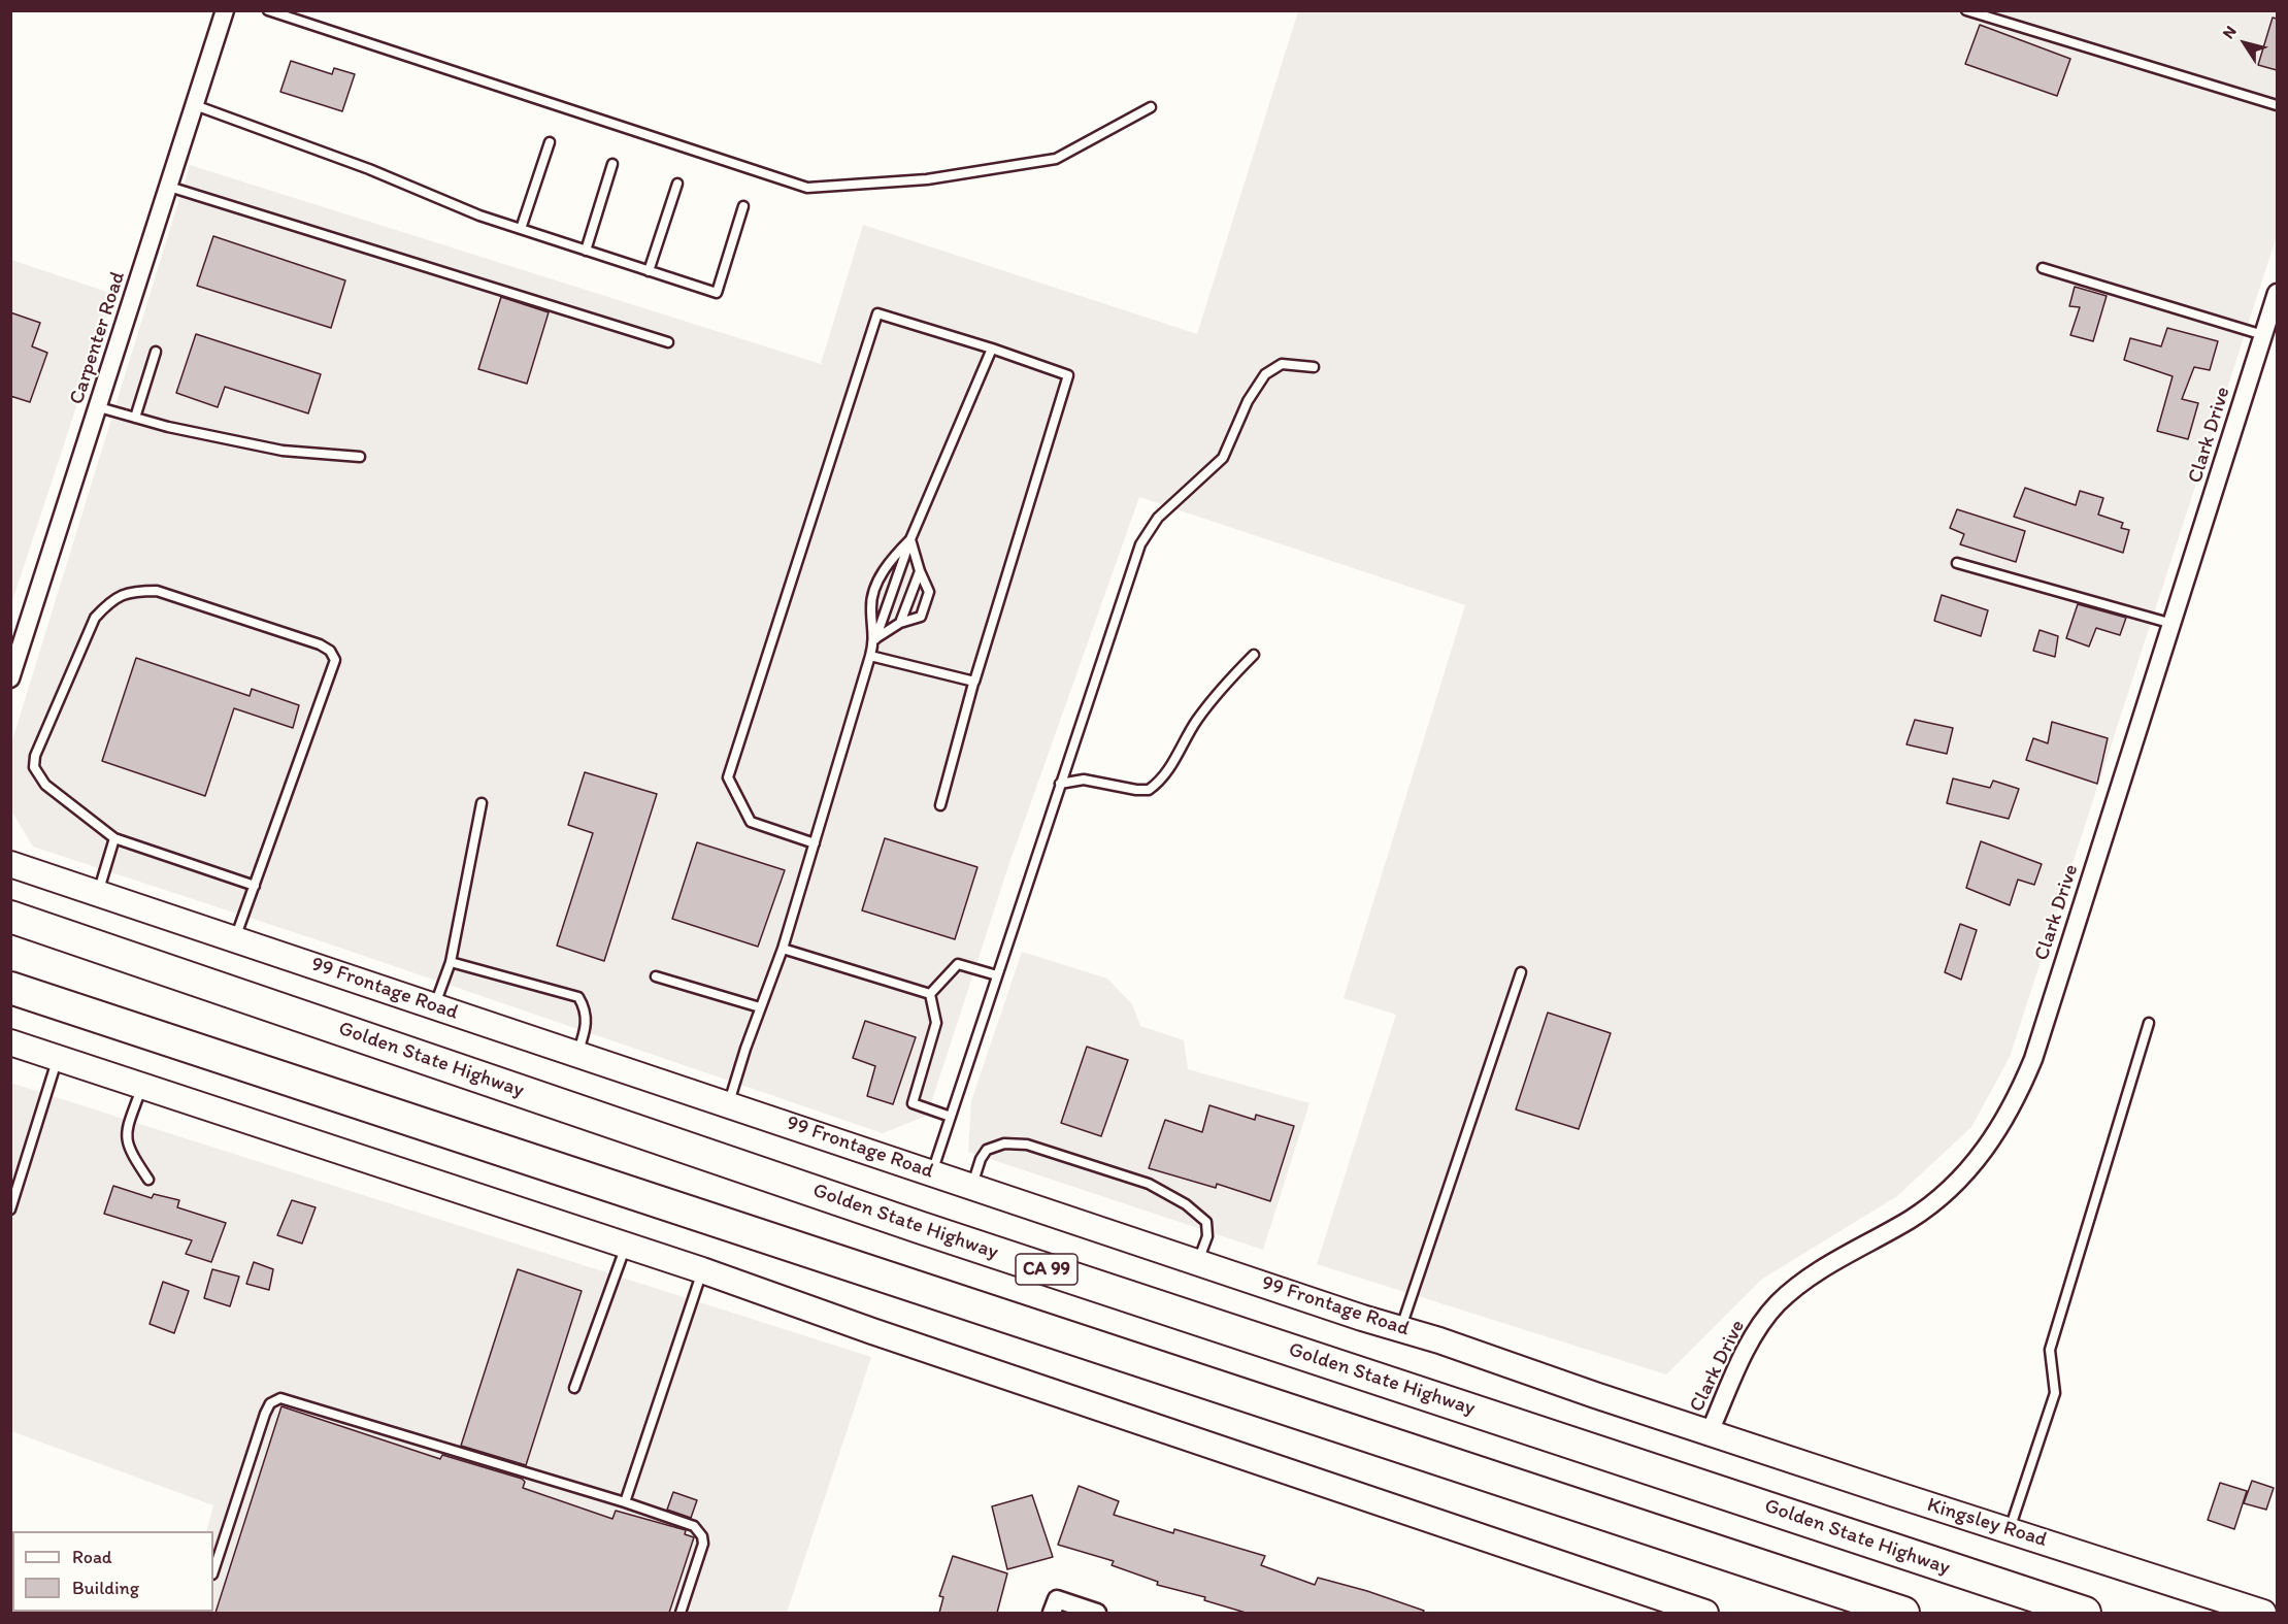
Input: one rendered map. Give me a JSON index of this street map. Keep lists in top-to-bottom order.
{
  "streets": {
    "highway": ["Golden State Highway", "CA 99"],
    "street": [
      "Carpenter Road",
      "Clark Drive",
      "99 Frontage Road",
      "Kingsley Road"
    ]
  },
  "crossings": [
    ["Clark Drive", "99 Frontage Road"],
    ["Clark Drive", "Kingsley Road"],
    ["99 Frontage Road", "Kingsley Road"]
  ],
  "legend": ["Road", "Building"],
  "north": "top left"
}
